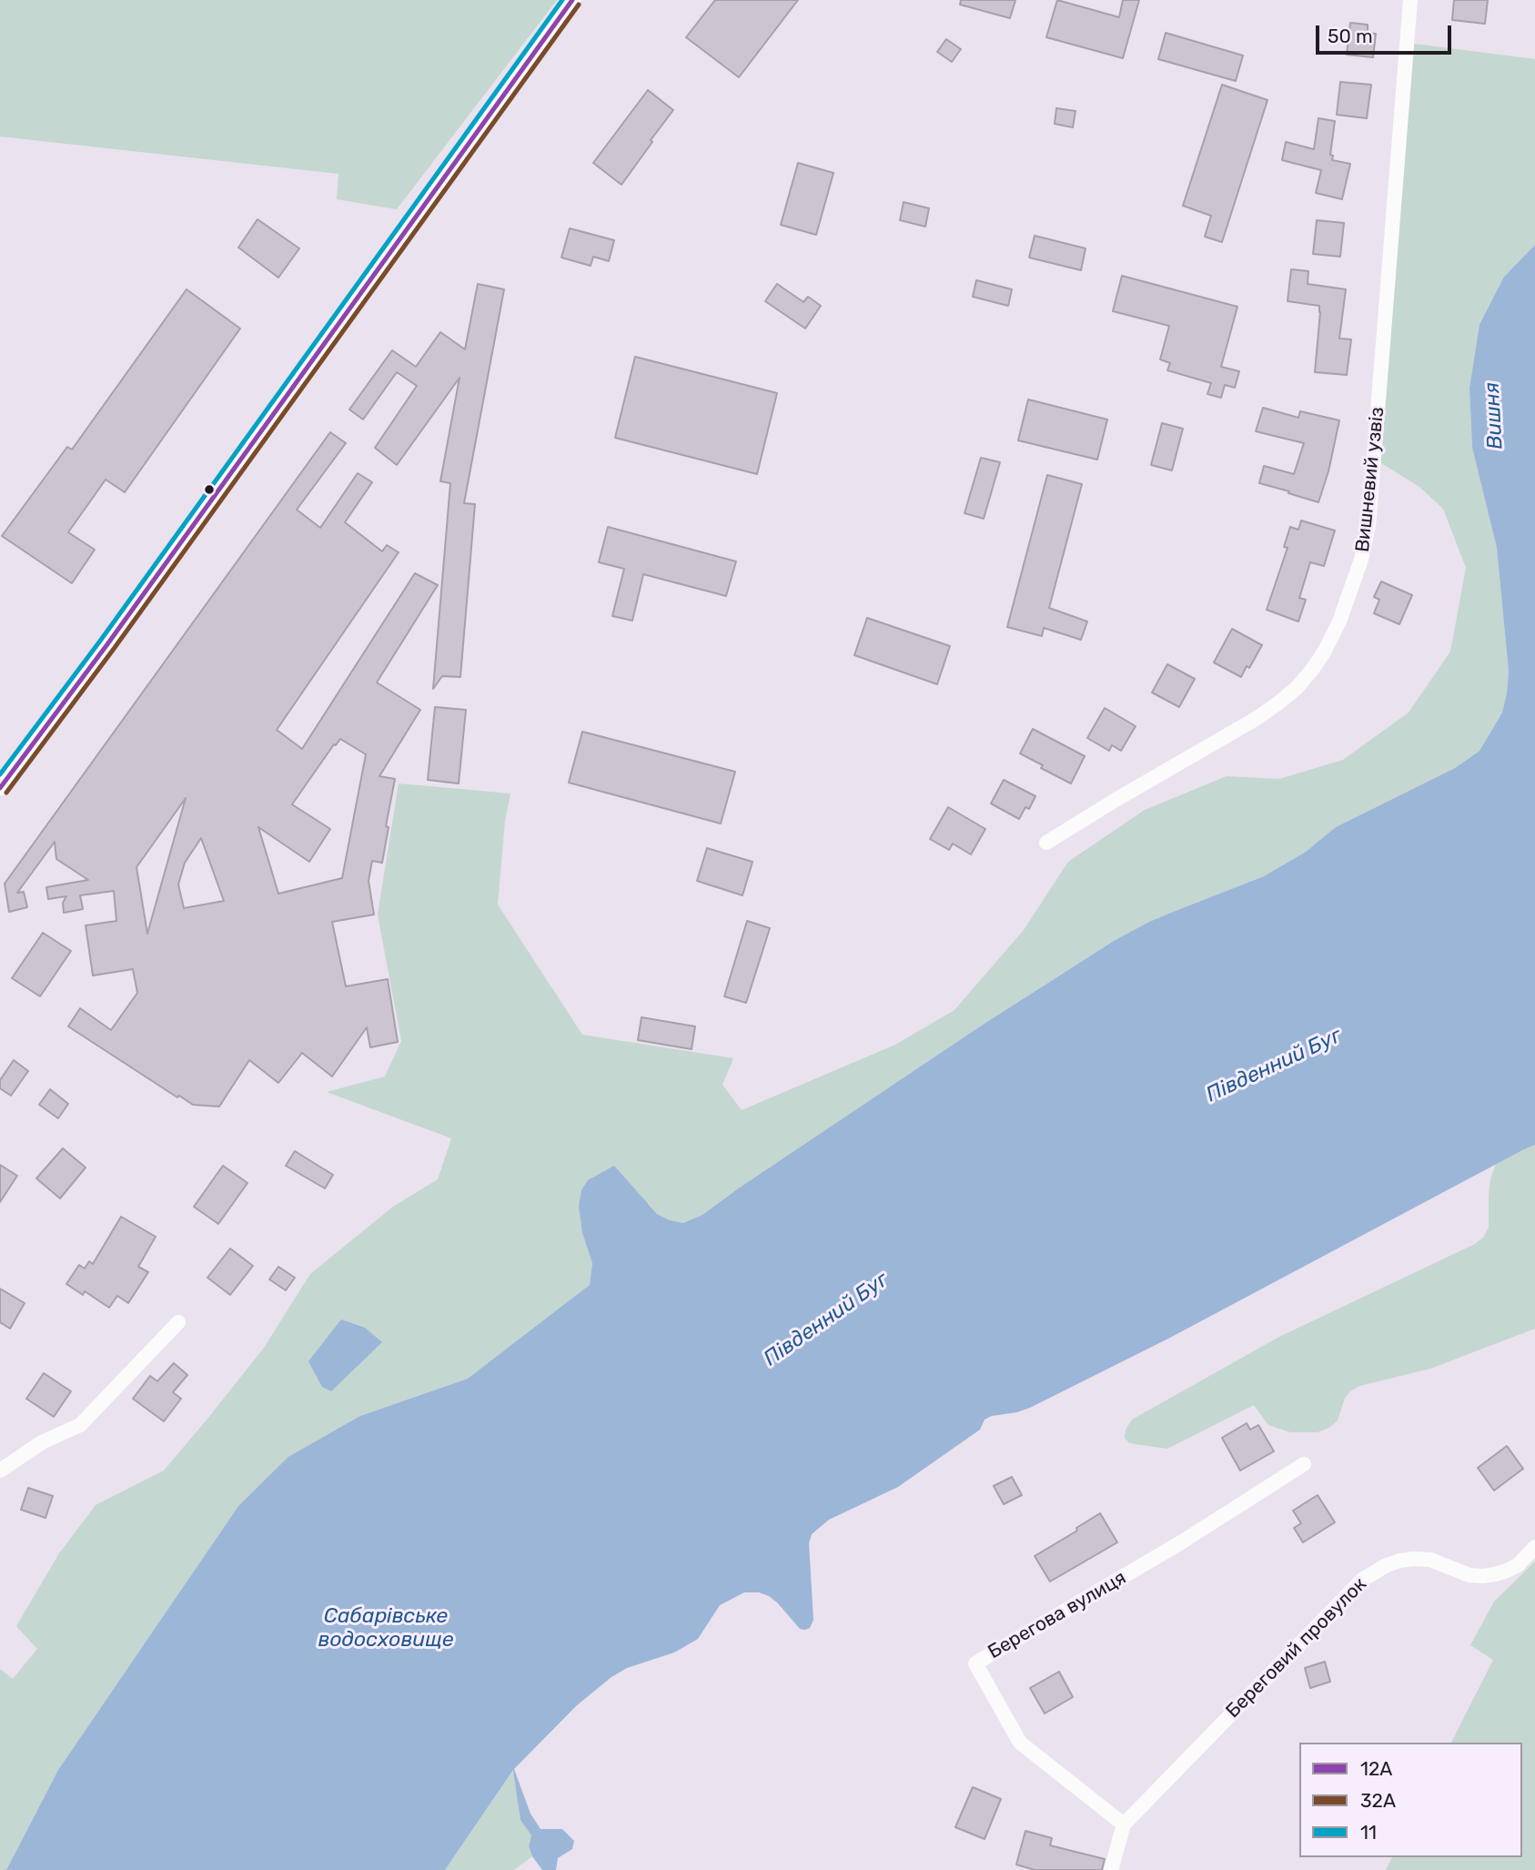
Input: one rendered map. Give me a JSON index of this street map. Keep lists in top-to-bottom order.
{
  "streets": {
    "street": ["Вишневий узвіз", "Берегова вулиця", "Береговий провулок"]
  },
  "crossings": [
    ["Берегова вулиця", "Береговий провулок"]
  ],
  "water": ["Вишня", "Південний Буг", "Сабарівське водосховище"],
  "lines": ["transit line 12А", "transit line 11", "transit line 32А"],
  "legend": ["12А", "32А", "11"],
  "scale_bar": "50 m"
}
